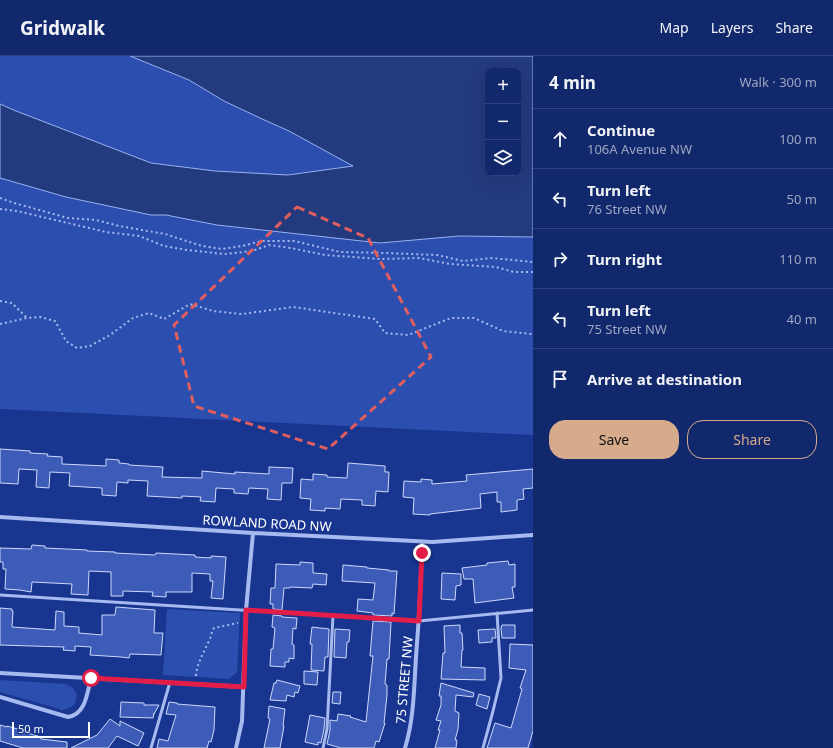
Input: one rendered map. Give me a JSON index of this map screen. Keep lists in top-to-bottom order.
{
  "streets": {
    "street": ["ROWLAND ROAD NW", "75 STREET NW"]
  },
  "crossings": [
    ["ROWLAND ROAD NW", "75 STREET NW"]
  ],
  "scale_bar": "50 m",
  "page": {
    "header": "Gridwalk",
    "nav": ["Map", "Layers", "Share"],
    "heading": ["4 min", "Walk · 300 m"],
    "map_buttons": ["+", "−"],
    "list": [
      ["Continue", "106A Avenue NW", "100 m"],
      ["Turn left", "76 Street NW", "50 m"],
      ["Turn right", "110 m"],
      ["Turn left", "75 Street NW", "40 m"],
      "Arrive at destination"
    ],
    "buttons": ["Save", "Share"],
    "scale": "50 m"
  }
}
